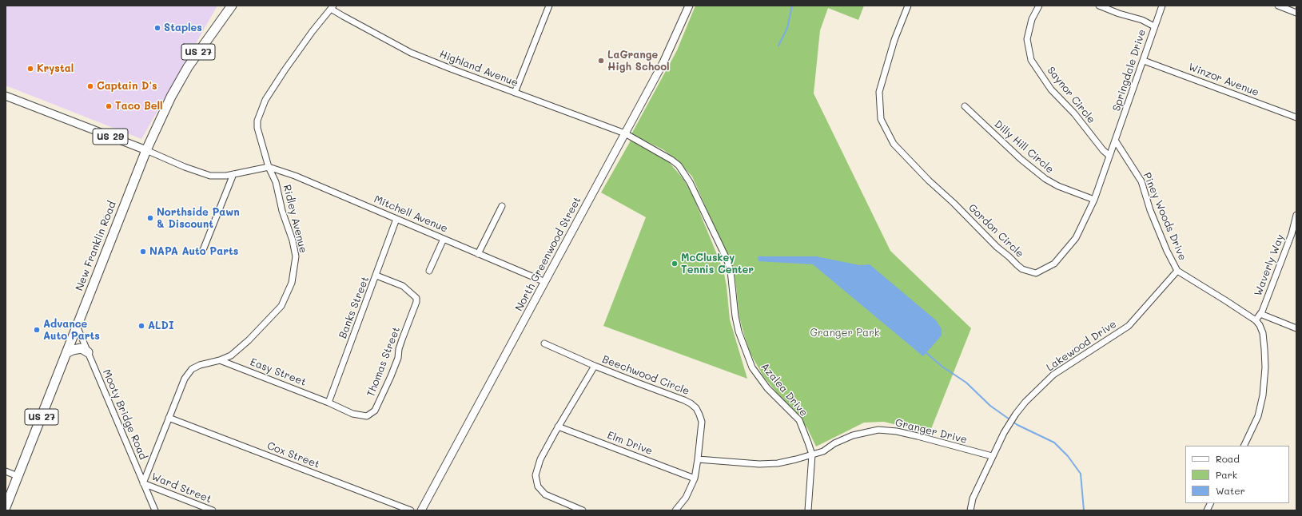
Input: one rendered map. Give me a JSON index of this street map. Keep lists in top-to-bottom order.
{
  "streets": {
    "highway": ["US 27", "New Franklin Road"],
    "main road": ["US 29", "North Greenwood Street"],
    "street": [
      "Highland Avenue",
      "Springdale Drive",
      "Winzor Avenue",
      "Saynor Circle",
      "Dilly Hill Circle",
      "Mitchell Avenue",
      "Piney Woods Drive",
      "Ridley Avenue",
      "Gordon Circle",
      "Waverly Way",
      "Banks Street",
      "Lakewood Drive",
      "Thomas Street",
      "Easy Street",
      "Beechwood Circle",
      "Azalea Drive",
      "Mooty Bridge Road",
      "Granger Drive",
      "Elm Drive",
      "Cox Street",
      "Ward Street"
    ]
  },
  "crossings": [
    ["Highland Avenue", "Ridley Avenue"],
    ["Highland Avenue", "North Greenwood Street"],
    ["Highland Avenue", "Azalea Drive"],
    ["Springdale Drive", "Winzor Avenue"],
    ["Springdale Drive", "Piney Woods Drive"],
    ["Springdale Drive", "Gordon Circle"],
    ["Saynor Circle", "Gordon Circle"],
    ["US 29", "New Franklin Road"],
    ["Dilly Hill Circle", "Gordon Circle"],
    ["Mitchell Avenue", "Ridley Avenue"],
    ["Mitchell Avenue", "North Greenwood Street"],
    ["Mitchell Avenue", "Banks Street"],
    ["Piney Woods Drive", "Gordon Circle"],
    ["Piney Woods Drive", "Waverly Way"],
    ["Piney Woods Drive", "Lakewood Drive"],
    ["Ridley Avenue", "Easy Street"],
    ["Ridley Avenue", "Mooty Bridge Road"],
    ["Ridley Avenue", "Cox Street"],
    ["Ridley Avenue", "Ward Street"],
    ["New Franklin Road", "Mooty Bridge Road"],
    ["North Greenwood Street", "Azalea Drive"],
    ["Banks Street", "Thomas Street"],
    ["Banks Street", "Easy Street"],
    ["Lakewood Drive", "Granger Drive"],
    ["Thomas Street", "Easy Street"],
    ["Beechwood Circle", "Granger Drive"],
    ["Beechwood Circle", "Elm Drive"],
    ["Azalea Drive", "Granger Drive"],
    ["Mooty Bridge Road", "Ward Street"]
  ],
  "parks": ["Granger Park"],
  "places": [
    "Staples",
    "LaGrange High School",
    "Krystal",
    "Captain D's",
    "Taco Bell",
    "Northside Pawn & Discount",
    "NAPA Auto Parts",
    "McCluskey Tennis Center",
    "ALDI",
    "Advance Auto Parts"
  ],
  "legend": ["Road", "Park", "Water"]
}
